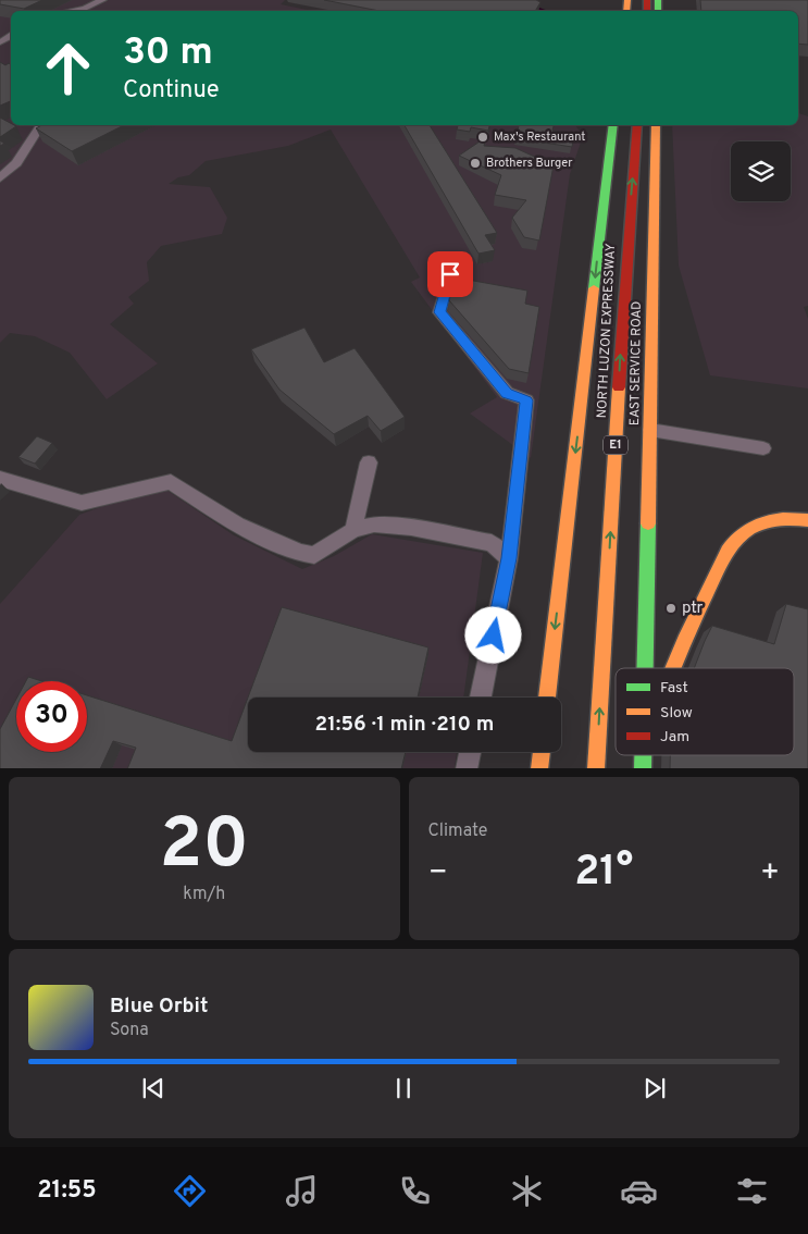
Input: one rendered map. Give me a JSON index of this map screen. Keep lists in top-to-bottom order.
{
  "streets": {
    "main road": ["NORTH LUZON EXPRESSWAY", "EAST SERVICE ROAD", "E1"]
  },
  "places": ["Max's Restaurant", "Brothers Burger", "ptr"],
  "legend": ["Fast", "Slow", "Jam"],
  "page": {
    "turn": ["30 m", "Continue"],
    "limit": "30",
    "trip": "21:56 · 1 min · 210 m",
    "tile": [
      ["20", "km/h"],
      "Climate"
    ],
    "heat": ["−", "21°", "+"],
    "song": ["Blue Orbit", "Sona"],
    "tabs": "21:55"
  }
}
